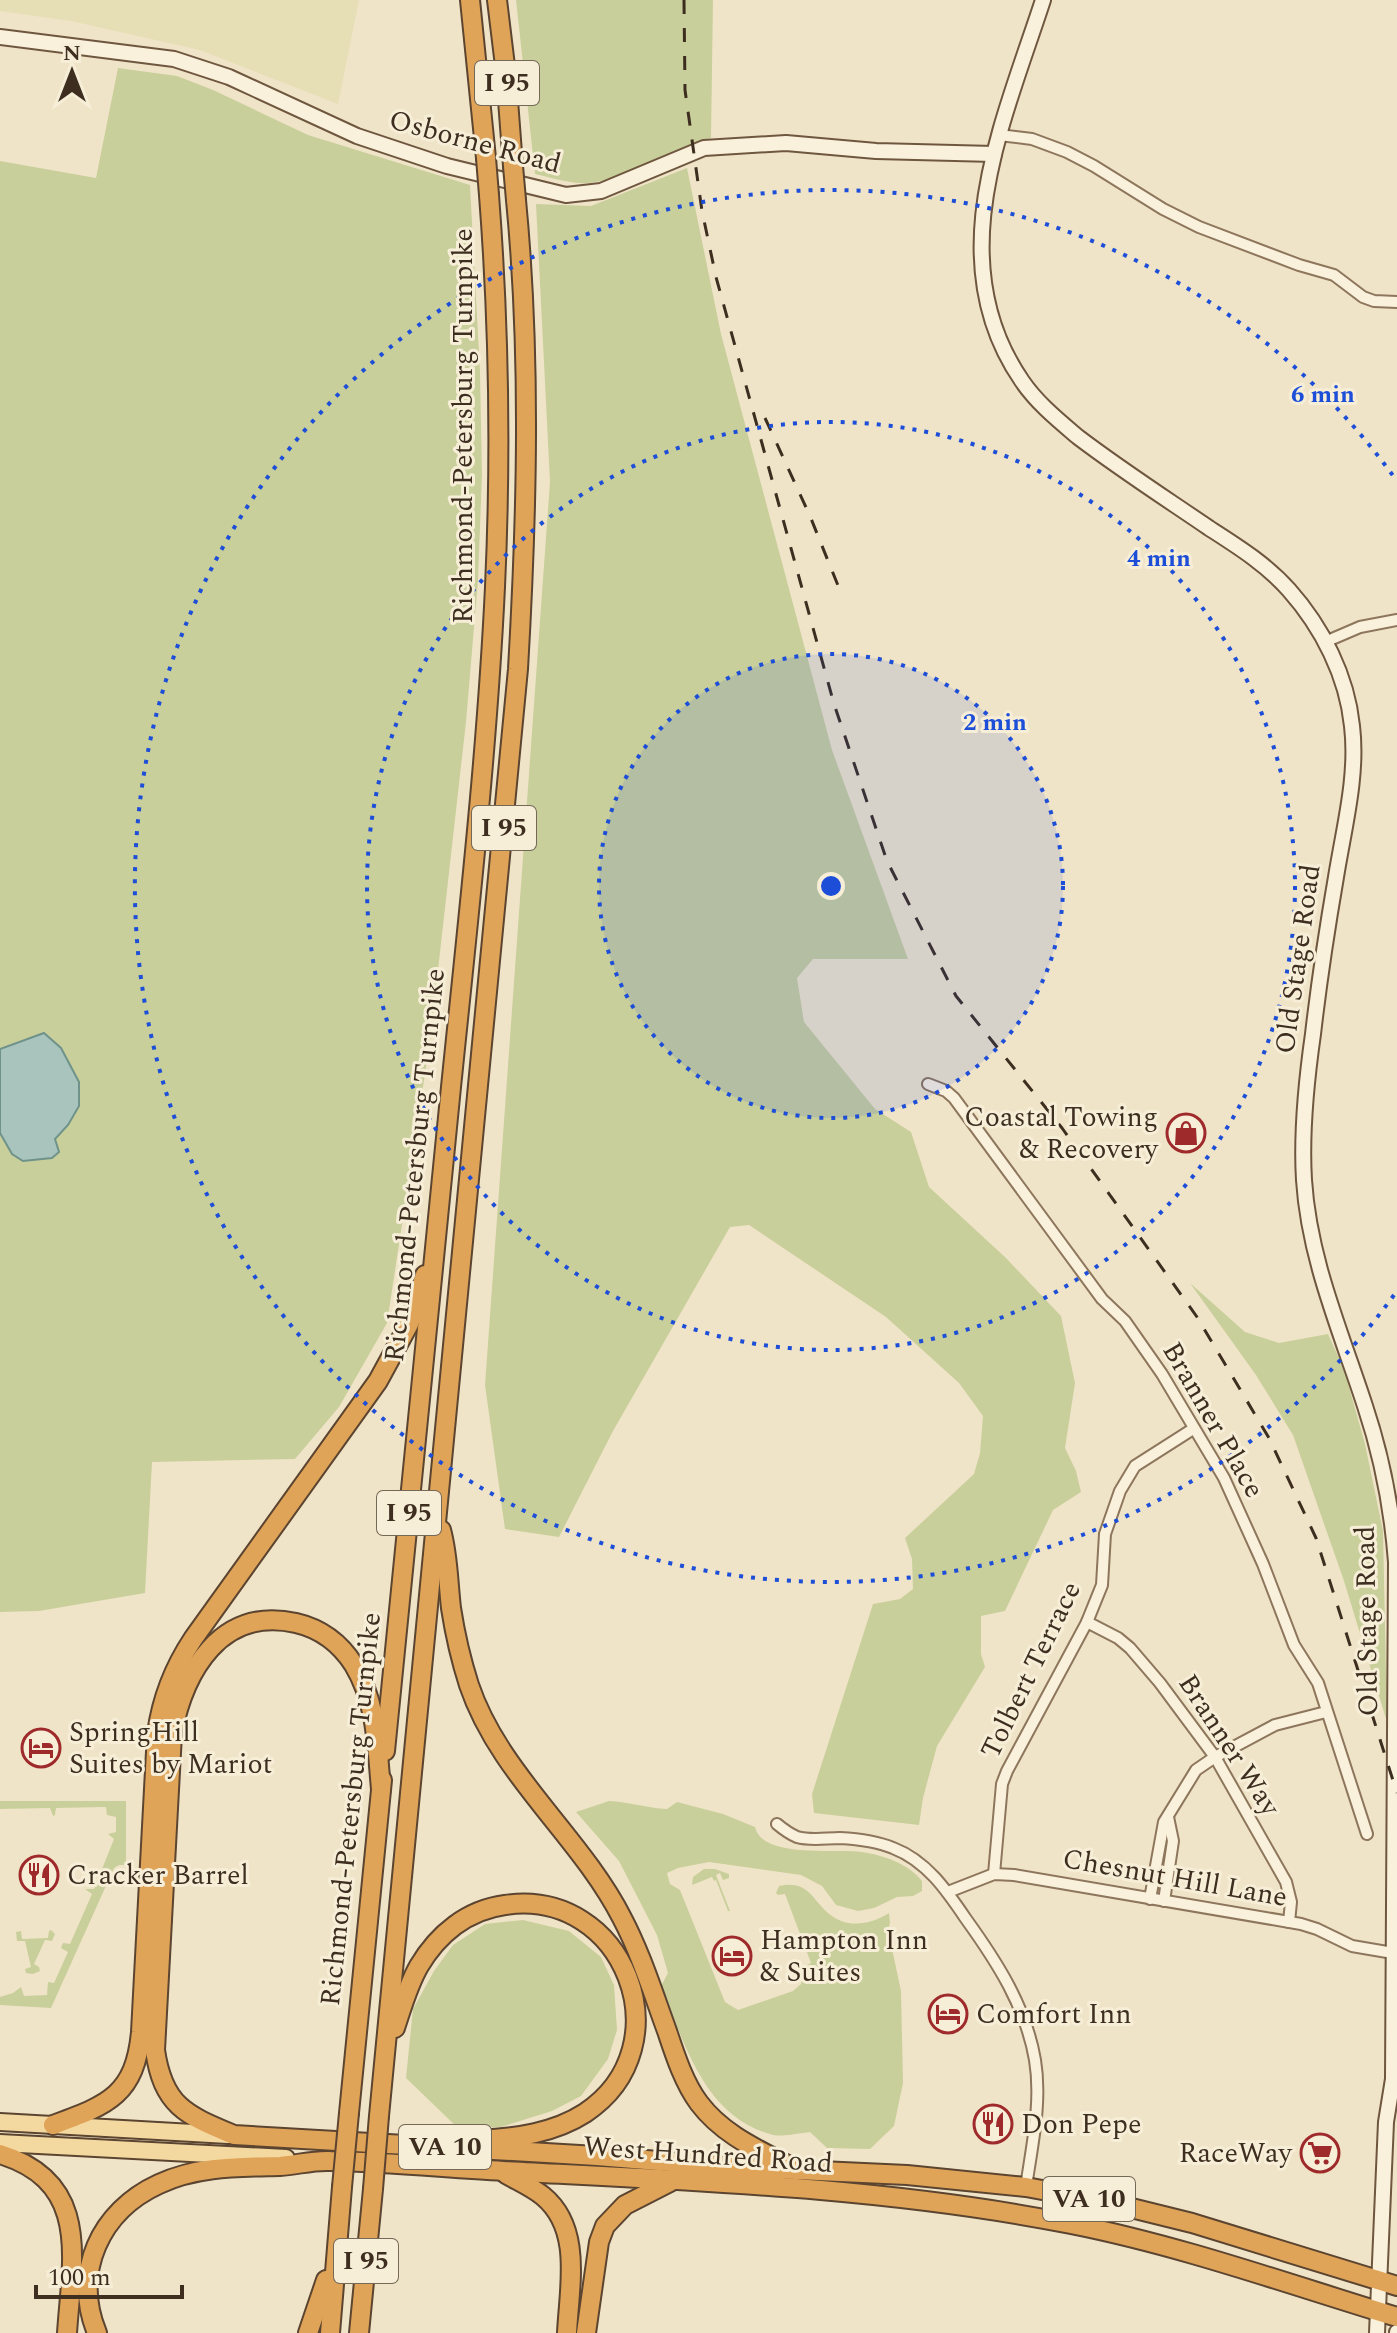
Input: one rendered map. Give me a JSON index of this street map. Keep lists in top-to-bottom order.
{
  "streets": {
    "highway": [
      "I 95",
      "Richmond-Petersburg Turnpike",
      "VA 10",
      "West Hundred Road"
    ],
    "street": [
      "Osborne Road",
      "Old Stage Road",
      "Branner Place",
      "Tolbert Terrace",
      "Branner Way",
      "Chesnut Hill Lane"
    ]
  },
  "crossings": [
    ["Osborne Road", "Old Stage Road"],
    ["Old Stage Road", "Chesnut Hill Lane"],
    ["Old Stage Road", "West Hundred Road"],
    ["Branner Place", "Tolbert Terrace"],
    ["Tolbert Terrace", "Branner Way"],
    ["Tolbert Terrace", "Chesnut Hill Lane"],
    ["Branner Way", "Chesnut Hill Lane"]
  ],
  "places": {
    "shop": ["Coastal Towing & Recovery"],
    "hotel": ["SpringHill Suites by Mariot", "Hampton Inn & Suites", "Comfort Inn"],
    "restaurant": ["Cracker Barrel", "Don Pepe"],
    "supermarket": ["RaceWay"]
  },
  "scale_bar": "100 m",
  "north": "top",
  "rings": ["6 min", "4 min", "2 min"]
}
